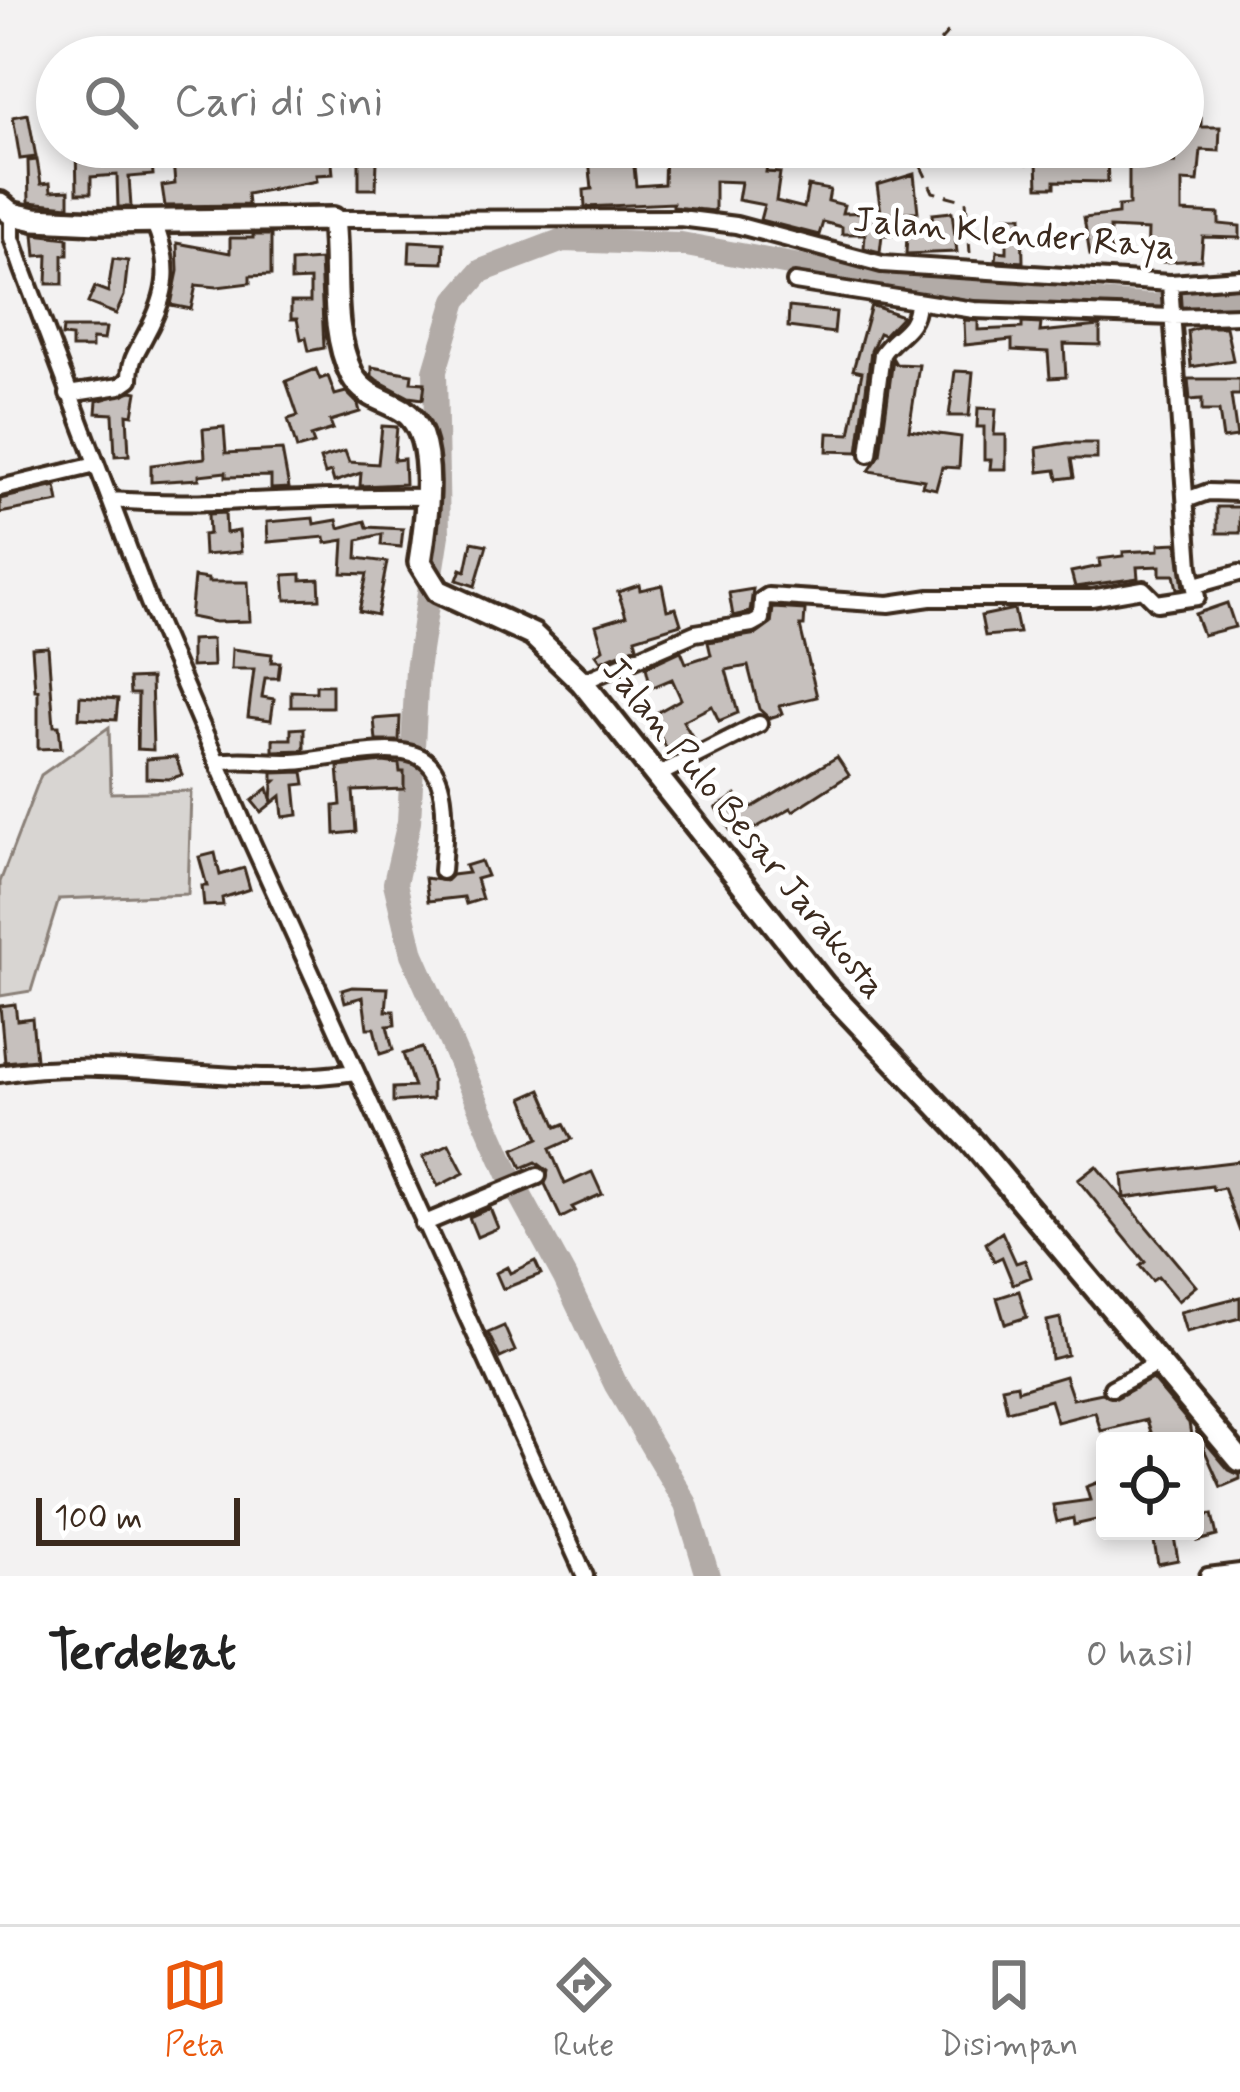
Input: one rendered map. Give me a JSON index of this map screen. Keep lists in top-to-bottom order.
{
  "streets": {
    "street": ["Jalan Klender Raya", "Jalan Pulo Besar Jarakosta"]
  },
  "crossings": [
    ["Jalan Klender Raya", "Jalan Pulo Besar Jarakosta"]
  ],
  "scale_bar": "100 m",
  "page": {
    "search": "Cari di sini",
    "scale": "100 m",
    "heading": ["Terdekat", "0 hasil"],
    "nav": ["Peta", "Rute", "Disimpan"]
  }
}
